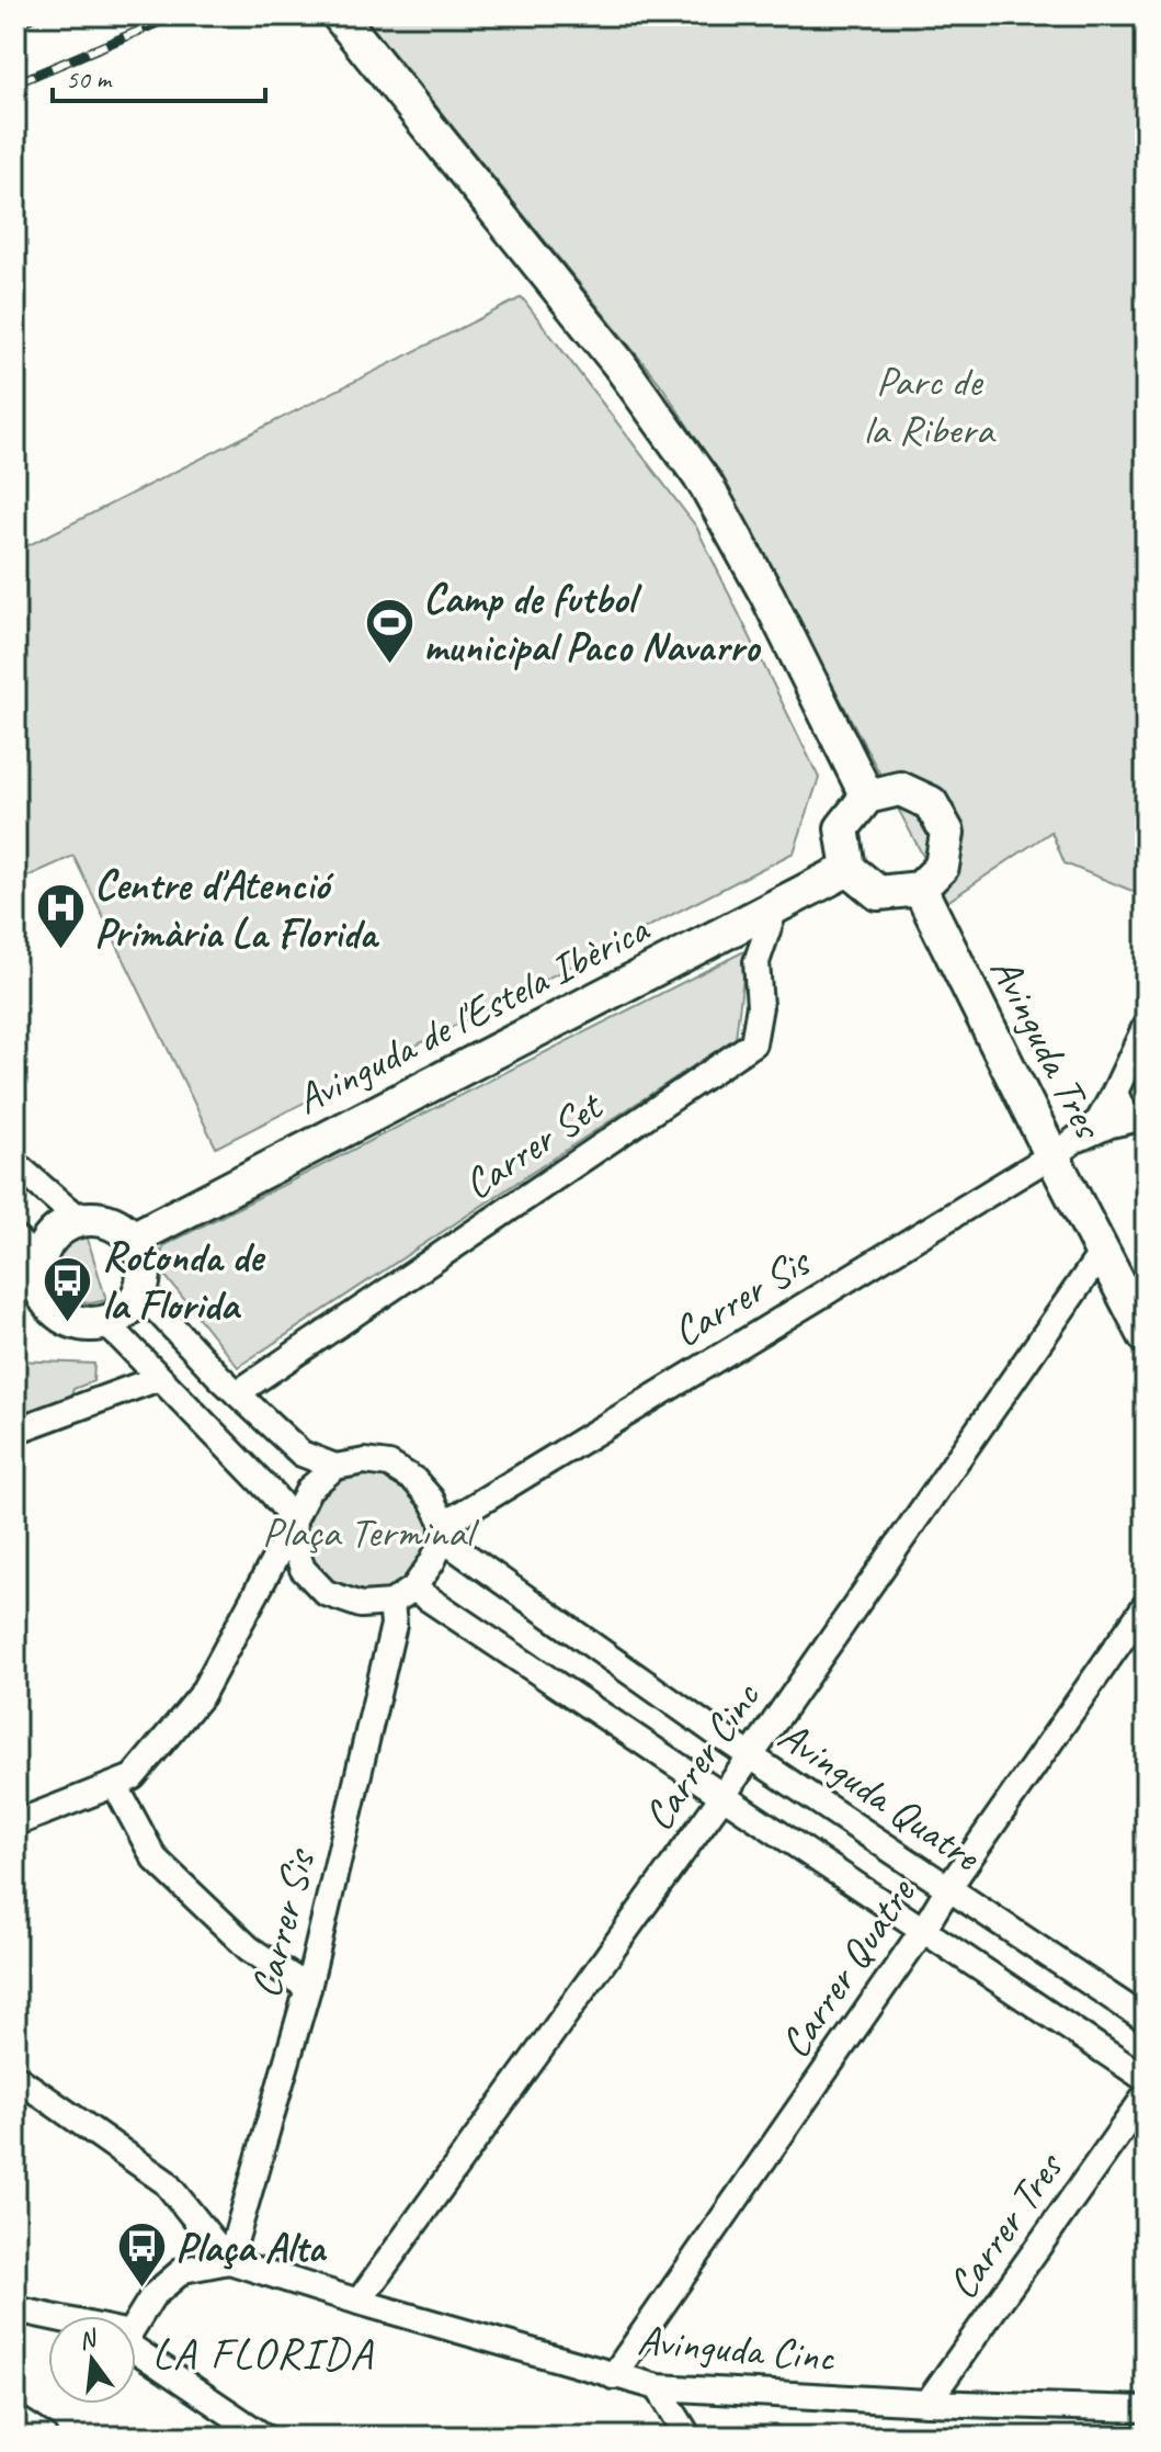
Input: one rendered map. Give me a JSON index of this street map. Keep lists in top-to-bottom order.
{
  "streets": {
    "main road": ["Avinguda de l'Estela Ibèrica", "Avinguda Tres"],
    "street": [
      "Carrer Set",
      "Carrer Sis",
      "Carrer Cinc",
      "Avinguda Quatre",
      "Carrer Quatre",
      "Carrer Tres",
      "Avinguda Cinc"
    ]
  },
  "crossings": [
    ["Avinguda de l'Estela Ibèrica", "Avinguda Tres"],
    ["Avinguda de l'Estela Ibèrica", "Carrer Set"],
    ["Avinguda Tres", "Carrer Sis"],
    ["Avinguda Tres", "Carrer Cinc"],
    ["Carrer Sis", "Avinguda Quatre"],
    ["Carrer Sis", "Avinguda Cinc"],
    ["Carrer Cinc", "Avinguda Quatre"],
    ["Carrer Cinc", "Avinguda Cinc"],
    ["Avinguda Quatre", "Carrer Quatre"],
    ["Carrer Quatre", "Avinguda Cinc"],
    ["Carrer Tres", "Avinguda Cinc"]
  ],
  "districts": ["LA FLORIDA"],
  "parks": ["Parc de la Ribera", "Plaça Terminal"],
  "places": {
    "sports": ["Camp de futbol municipal Paco Navarro"],
    "hospital": ["Centre d'Atenció Primària La Florida"],
    "bus stop": ["Rotonda de la Florida", "Plaça Alta"]
  },
  "scale_bar": "50 m",
  "north": "top"
}
